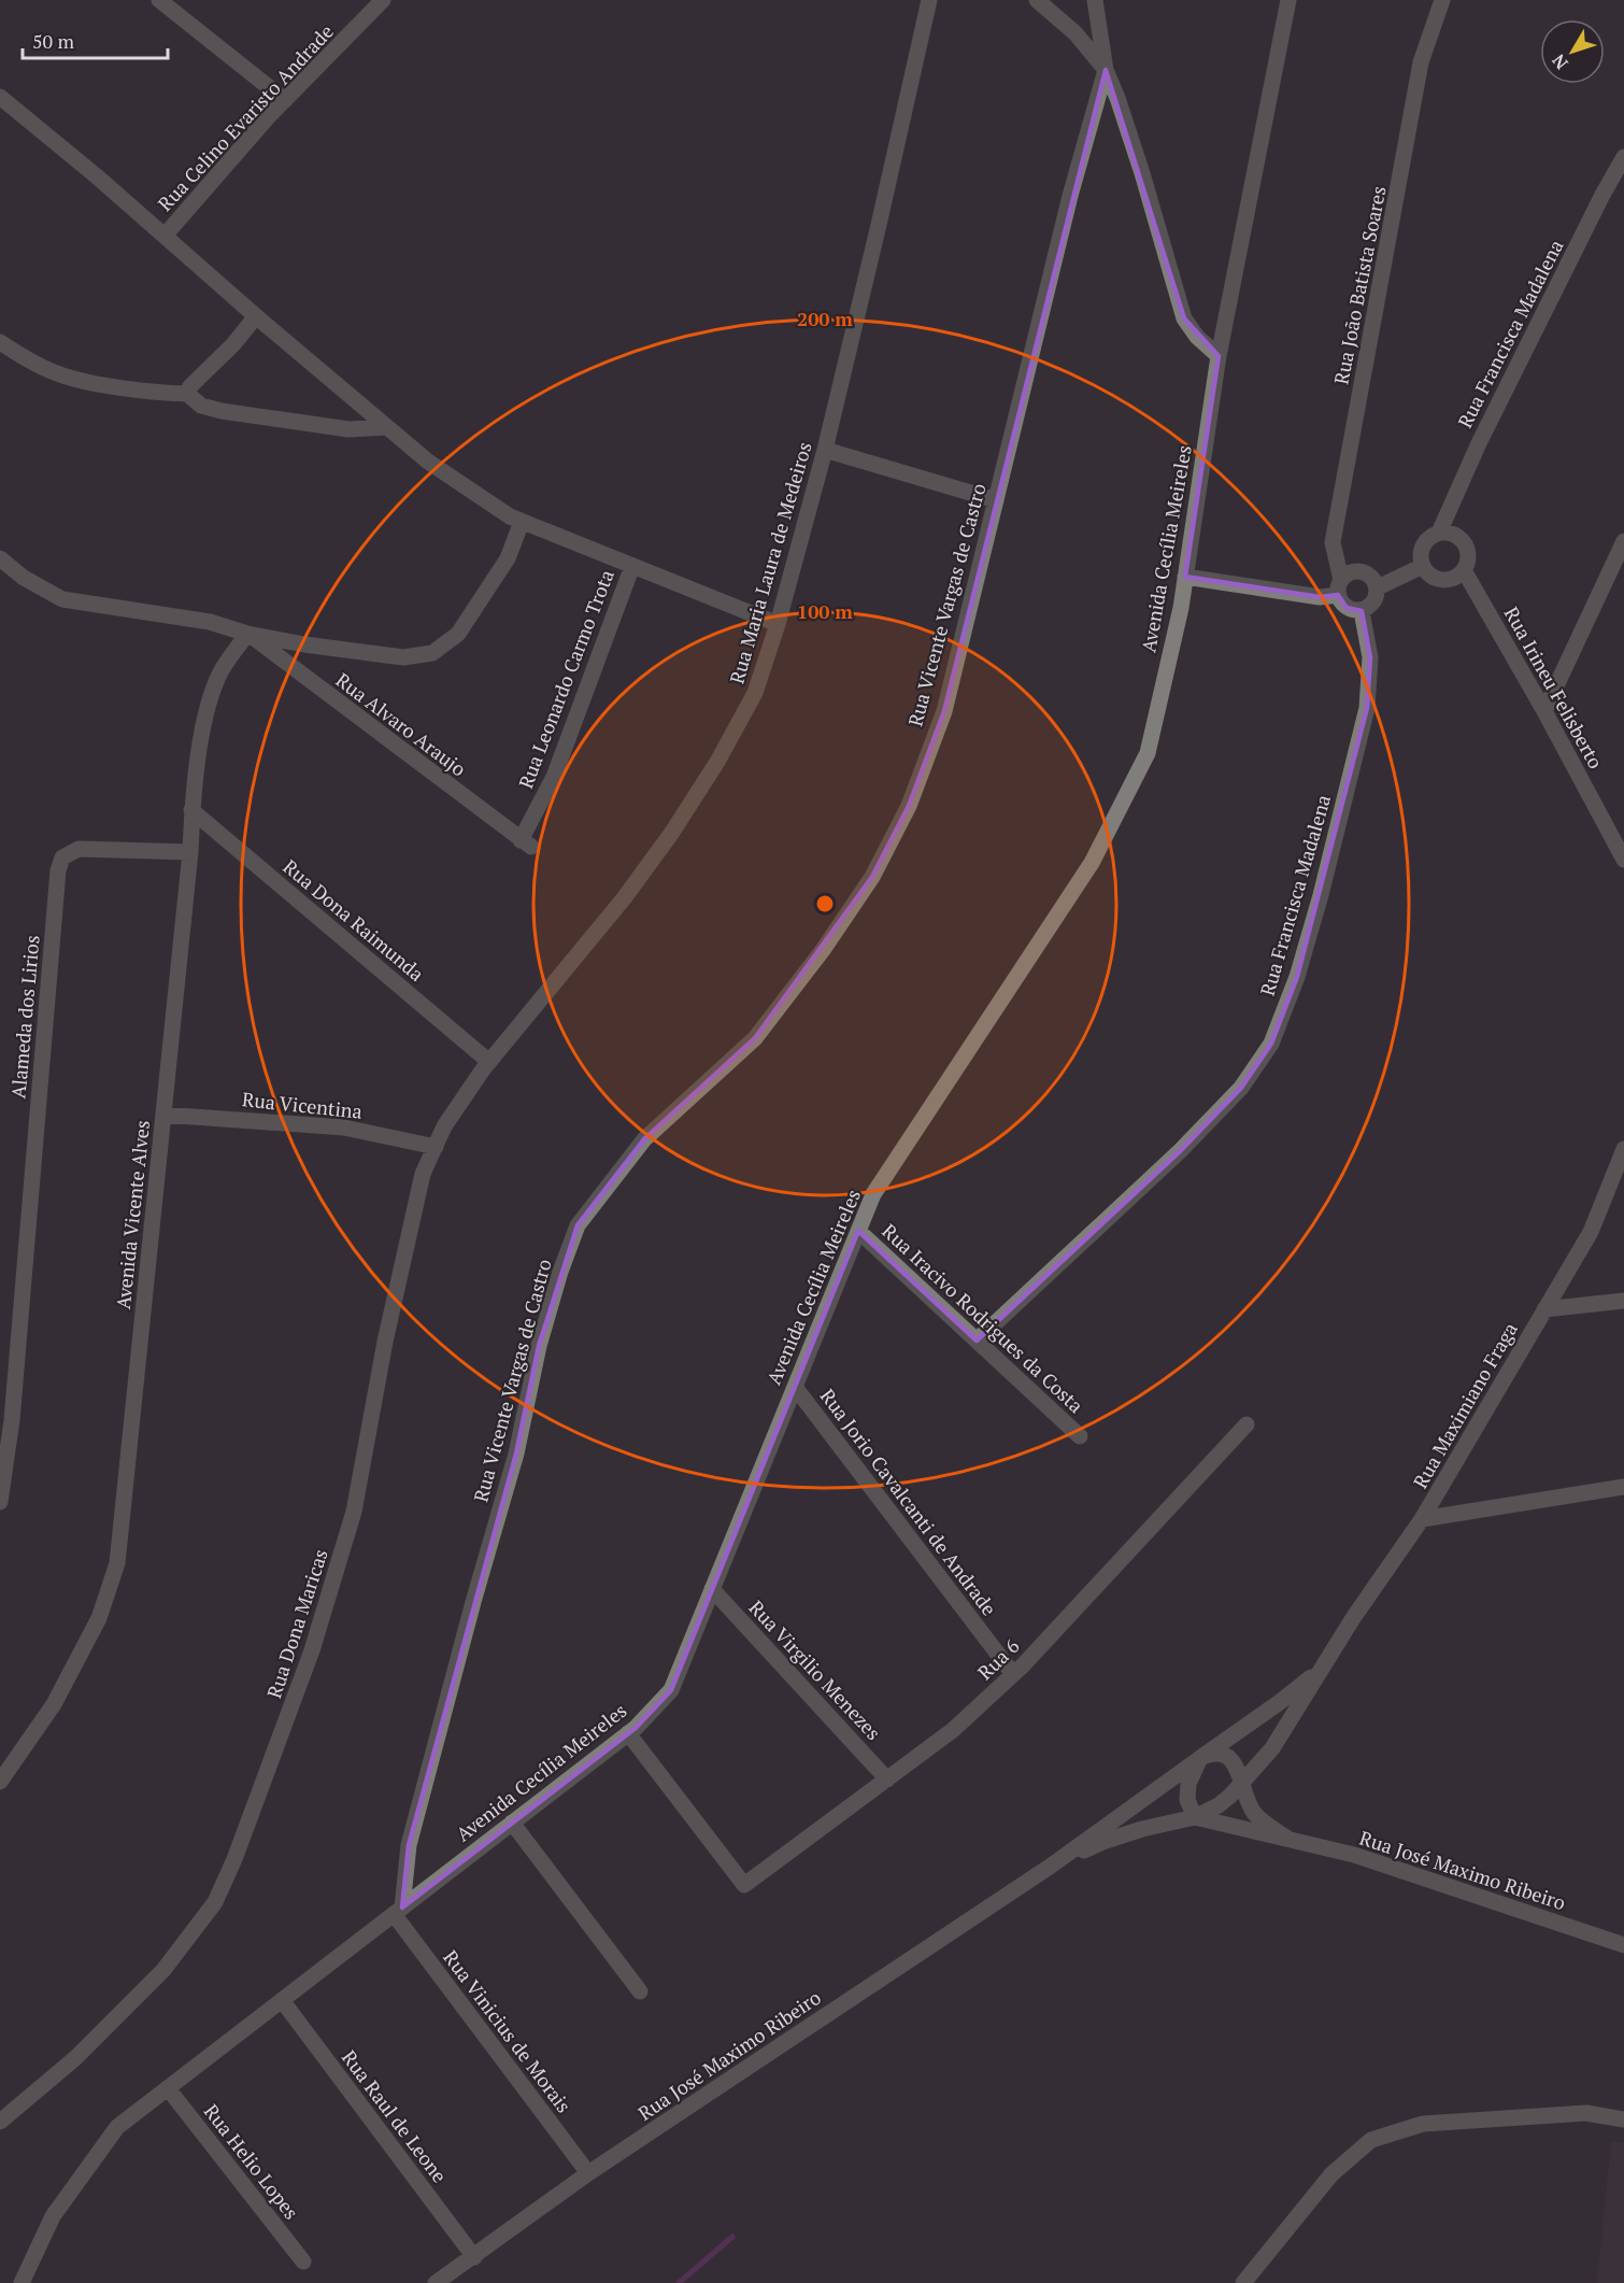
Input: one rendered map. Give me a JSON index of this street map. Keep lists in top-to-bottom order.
{
  "streets": {
    "street": [
      "Rua Celino Evaristo Andrade",
      "Rua João Batista Soares",
      "Rua Francisca Madalena",
      "Avenida Cecília Meireles",
      "Rua Maria Laura de Medeiros",
      "Rua Vicente Vargas de Castro",
      "Rua Leonardo Carmo Trota",
      "Rua Irineu Felisberto",
      "Rua Alvaro Araujo",
      "Rua Dona Raimunda",
      "Alameda dos Lirios",
      "Rua Vicentina",
      "Avenida Vicente Alves",
      "Rua Iracivo Rodrigues da Costa",
      "Rua Maximiano Fraga",
      "Rua Jorio Cavalcanti de Andrade",
      "Rua Dona Maricas",
      "Rua 6",
      "Rua Virgilio Menezes",
      "Rua José Maximo Ribeiro",
      "Rua Vinicius de Morais",
      "Rua Raul de Leone",
      "Rua Helio Lopes"
    ]
  },
  "crossings": [
    ["Rua João Batista Soares", "Rua Francisca Madalena"],
    ["Rua Francisca Madalena", "Rua Irineu Felisberto"],
    ["Rua Francisca Madalena", "Rua Iracivo Rodrigues da Costa"],
    ["Avenida Cecília Meireles", "Rua Vicente Vargas de Castro"],
    ["Avenida Cecília Meireles", "Rua Iracivo Rodrigues da Costa"],
    ["Avenida Cecília Meireles", "Rua Jorio Cavalcanti de Andrade"],
    ["Avenida Cecília Meireles", "Rua 6"],
    ["Avenida Cecília Meireles", "Rua Virgilio Menezes"],
    ["Avenida Cecília Meireles", "Rua Vinicius de Morais"],
    ["Avenida Cecília Meireles", "Rua Raul de Leone"],
    ["Avenida Cecília Meireles", "Rua Helio Lopes"],
    ["Rua Maria Laura de Medeiros", "Rua Dona Raimunda"],
    ["Rua Maria Laura de Medeiros", "Rua Dona Maricas"],
    ["Rua Vicente Vargas de Castro", "Rua Vinicius de Morais"],
    ["Rua Leonardo Carmo Trota", "Rua Alvaro Araujo"],
    ["Rua Alvaro Araujo", "Avenida Vicente Alves"],
    ["Rua Dona Raimunda", "Avenida Vicente Alves"],
    ["Rua Dona Raimunda", "Rua Dona Maricas"],
    ["Alameda dos Lirios", "Avenida Vicente Alves"],
    ["Rua Vicentina", "Avenida Vicente Alves"],
    ["Rua Vicentina", "Rua Dona Maricas"],
    ["Rua Maximiano Fraga", "Rua José Maximo Ribeiro"],
    ["Rua Jorio Cavalcanti de Andrade", "Rua 6"],
    ["Rua 6", "Rua Virgilio Menezes"],
    ["Rua José Maximo Ribeiro", "Rua Vinicius de Morais"],
    ["Rua José Maximo Ribeiro", "Rua Raul de Leone"]
  ],
  "scale_bar": "50 m",
  "north": "bottom left",
  "rings": ["200 m", "100 m"]
}
